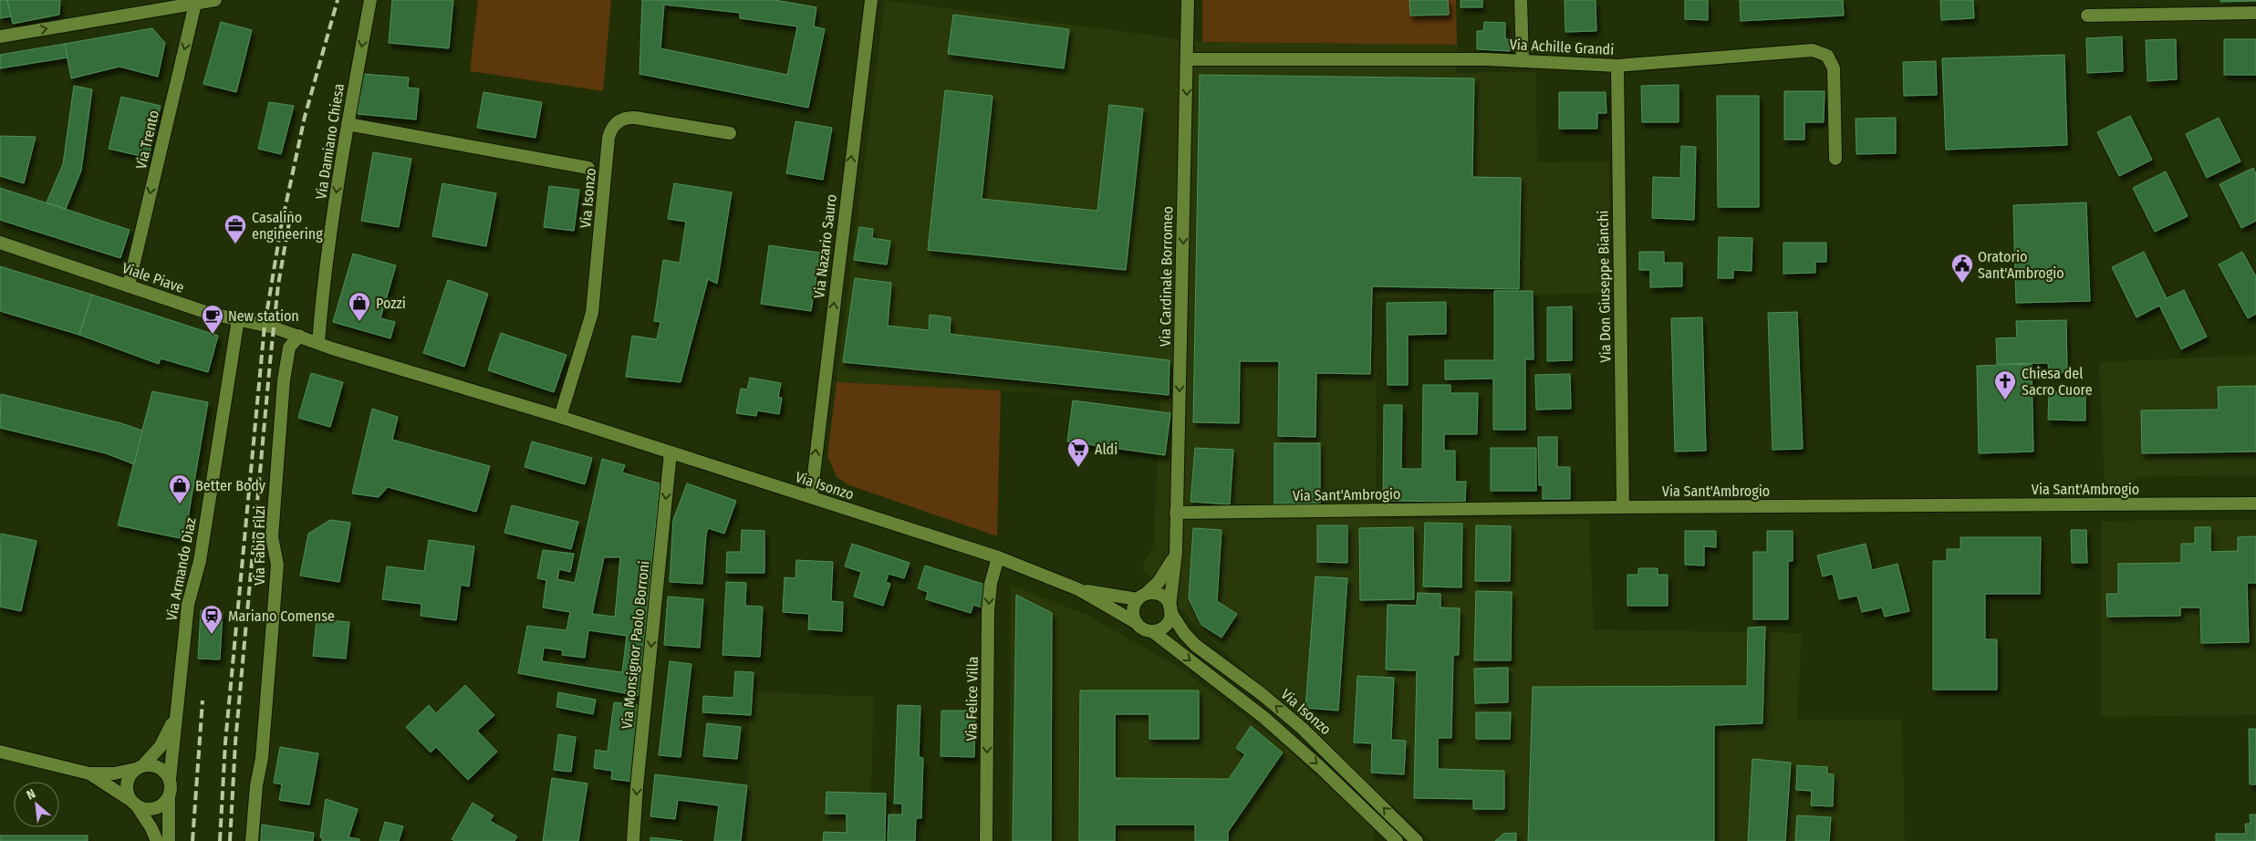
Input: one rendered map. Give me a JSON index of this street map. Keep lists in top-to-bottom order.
{
  "streets": {
    "street": [
      "Via Achille Grandi",
      "Via Trento",
      "Via Damiano Chiesa",
      "Via Isonzo",
      "Via Nazario Sauro",
      "Via Cardinale Borromeo",
      "Viale Piave",
      "Via Don Giuseppe Bianchi",
      "Via Sant'Ambrogio",
      "Via Fabio Filzi",
      "Via Armando Diaz",
      "Via Monsignor Paolo Borroni",
      "Via Felice Villa"
    ]
  },
  "crossings": [
    ["Via Achille Grandi", "Via Cardinale Borromeo"],
    ["Via Achille Grandi", "Via Don Giuseppe Bianchi"],
    ["Via Trento", "Viale Piave"],
    ["Via Damiano Chiesa", "Via Isonzo"],
    ["Via Isonzo", "Via Nazario Sauro"],
    ["Via Isonzo", "Via Cardinale Borromeo"],
    ["Via Isonzo", "Viale Piave"],
    ["Via Isonzo", "Via Fabio Filzi"],
    ["Via Isonzo", "Via Monsignor Paolo Borroni"],
    ["Via Isonzo", "Via Felice Villa"],
    ["Via Cardinale Borromeo", "Via Sant'Ambrogio"],
    ["Viale Piave", "Via Fabio Filzi"],
    ["Viale Piave", "Via Armando Diaz"],
    ["Via Don Giuseppe Bianchi", "Via Sant'Ambrogio"]
  ],
  "one_way": [
    "Via Trento",
    "Via Damiano Chiesa",
    "Via Nazario Sauro",
    "Via Cardinale Borromeo",
    "Via Monsignor Paolo Borroni",
    "Via Felice Villa"
  ],
  "places": {
    "office": ["Casalino engineering"],
    "public building": ["Oratorio Sant'Ambrogio"],
    "shop": ["Pozzi", "Better Body"],
    "cafe": ["New station"],
    "church": ["Chiesa del Sacro Cuore"],
    "supermarket": ["Aldi"],
    "station": ["Mariano Comense"]
  },
  "north": "top left"
}
